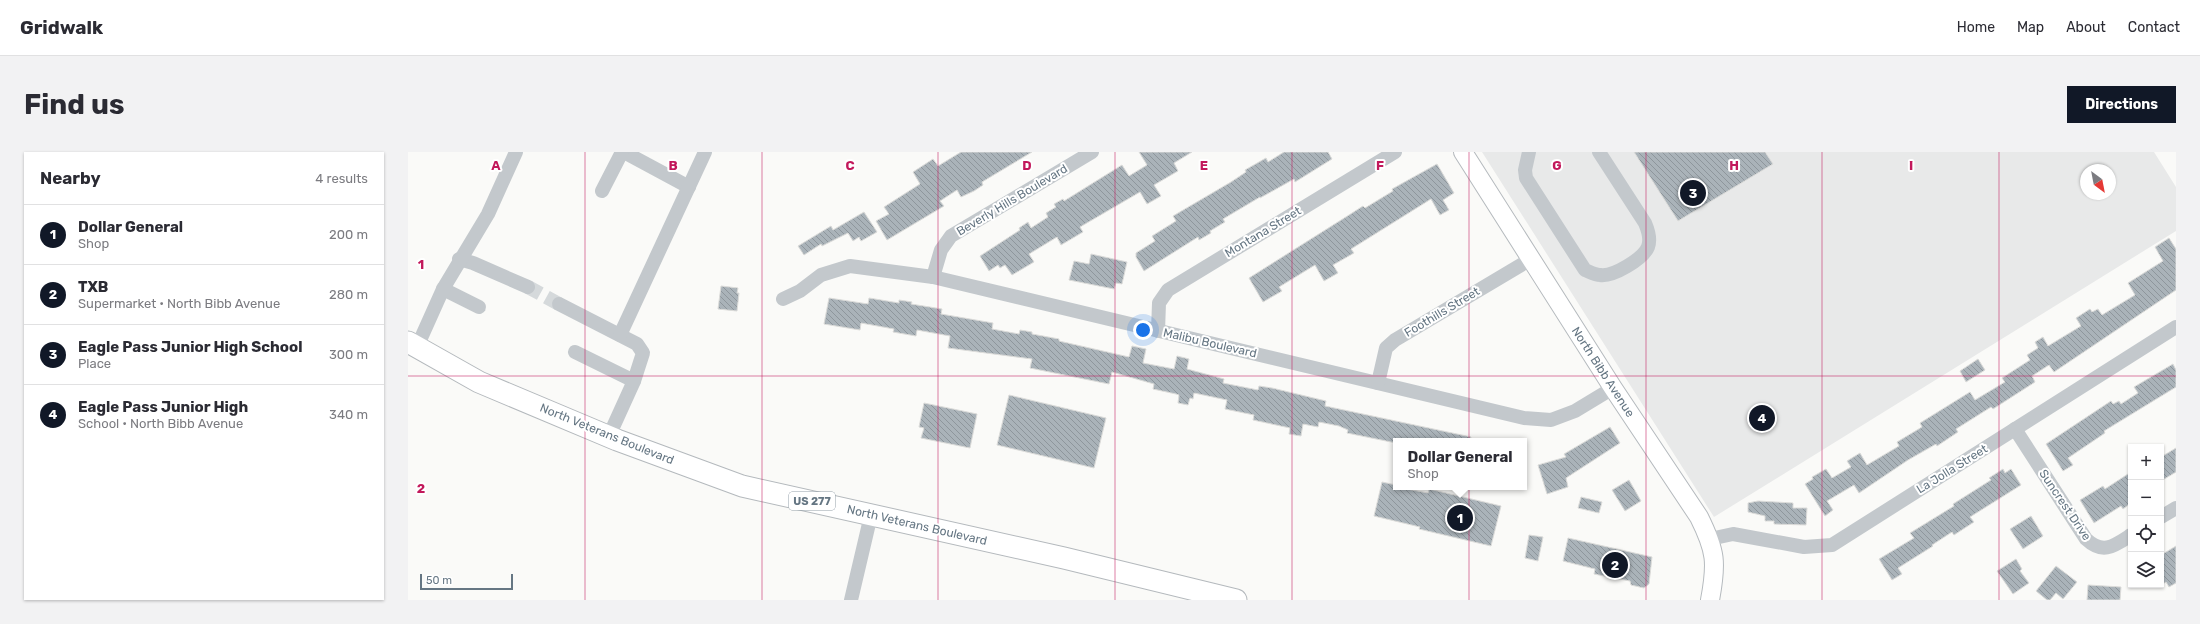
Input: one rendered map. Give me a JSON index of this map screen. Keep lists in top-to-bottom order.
{
  "streets": {
    "highway": ["North Veterans Boulevard", "US 277"],
    "main road": ["North Bibb Avenue"],
    "street": [
      "Beverly Hills Boulevard",
      "Montana Street",
      "Foothills Street",
      "Malibu Boulevard",
      "La Jolla Street",
      "Suncrest Drive"
    ]
  },
  "crossings": [
    ["Beverly Hills Boulevard", "Malibu Boulevard"],
    ["Montana Street", "Malibu Boulevard"],
    ["Foothills Street", "Malibu Boulevard"],
    ["Foothills Street", "North Bibb Avenue"],
    ["Malibu Boulevard", "North Bibb Avenue"],
    ["North Bibb Avenue", "La Jolla Street"],
    ["La Jolla Street", "Suncrest Drive"]
  ],
  "scale_bar": "50 m",
  "north": "bottom right",
  "page": {
    "header": "Gridwalk",
    "nav": [
      "Home",
      "Map",
      "About",
      "Contact"
    ],
    "buttons": "Directions",
    "title": "Find us",
    "heading": ["Nearby", "4 results"],
    "pins": [
      "3",
      "4",
      "1",
      "2"
    ],
    "list": [
      {
        "mark": "1",
        "name": "Dollar General",
        "note": "Shop",
        "value": "200 m"
      },
      {
        "mark": "2",
        "name": "TXB",
        "note": "Supermarket · North Bibb Avenue",
        "value": "280 m"
      },
      {
        "mark": "3",
        "name": "Eagle Pass Junior High School",
        "note": "Place",
        "value": "300 m"
      },
      {
        "mark": "4",
        "name": "Eagle Pass Junior High",
        "note": "School · North Bibb Avenue",
        "value": "340 m"
      }
    ],
    "popup": ["Dollar General", "Shop"],
    "map_buttons": ["+", "−"],
    "scale": "50 m"
  },
  "grid": {
    "columns": [
      "A",
      "B",
      "C",
      "D",
      "E",
      "F",
      "G",
      "H",
      "I"
    ],
    "rows": ["1", "2"]
  }
}
